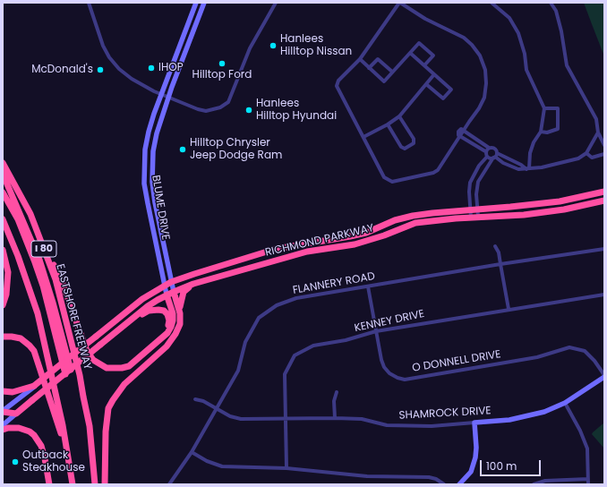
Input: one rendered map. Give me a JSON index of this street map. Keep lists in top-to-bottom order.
{
  "streets": {
    "highway": ["RICHMOND PARKWAY", "I 80", "EASTSHORE FREEWAY"],
    "street": [
      "BLUME DRIVE",
      "FLANNERY ROAD",
      "KENNEY DRIVE",
      "O DONNELL DRIVE",
      "SHAMROCK DRIVE"
    ]
  },
  "crossings": [
    ["BLUME DRIVE", "RICHMOND PARKWAY"],
    ["FLANNERY ROAD", "O DONNELL DRIVE"],
    ["FLANNERY ROAD", "SHAMROCK DRIVE"],
    ["KENNEY DRIVE", "O DONNELL DRIVE"],
    ["KENNEY DRIVE", "SHAMROCK DRIVE"],
    ["O DONNELL DRIVE", "SHAMROCK DRIVE"]
  ],
  "places": [
    "Hanlees Hilltop Nissan",
    "Hilltop Ford",
    "IHOP",
    "McDonald's",
    "Hanlees Hilltop Hyundai",
    "Hilltop Chrysler Jeep Dodge Ram",
    "Outback Steakhouse"
  ],
  "scale_bar": "100 m"
}
